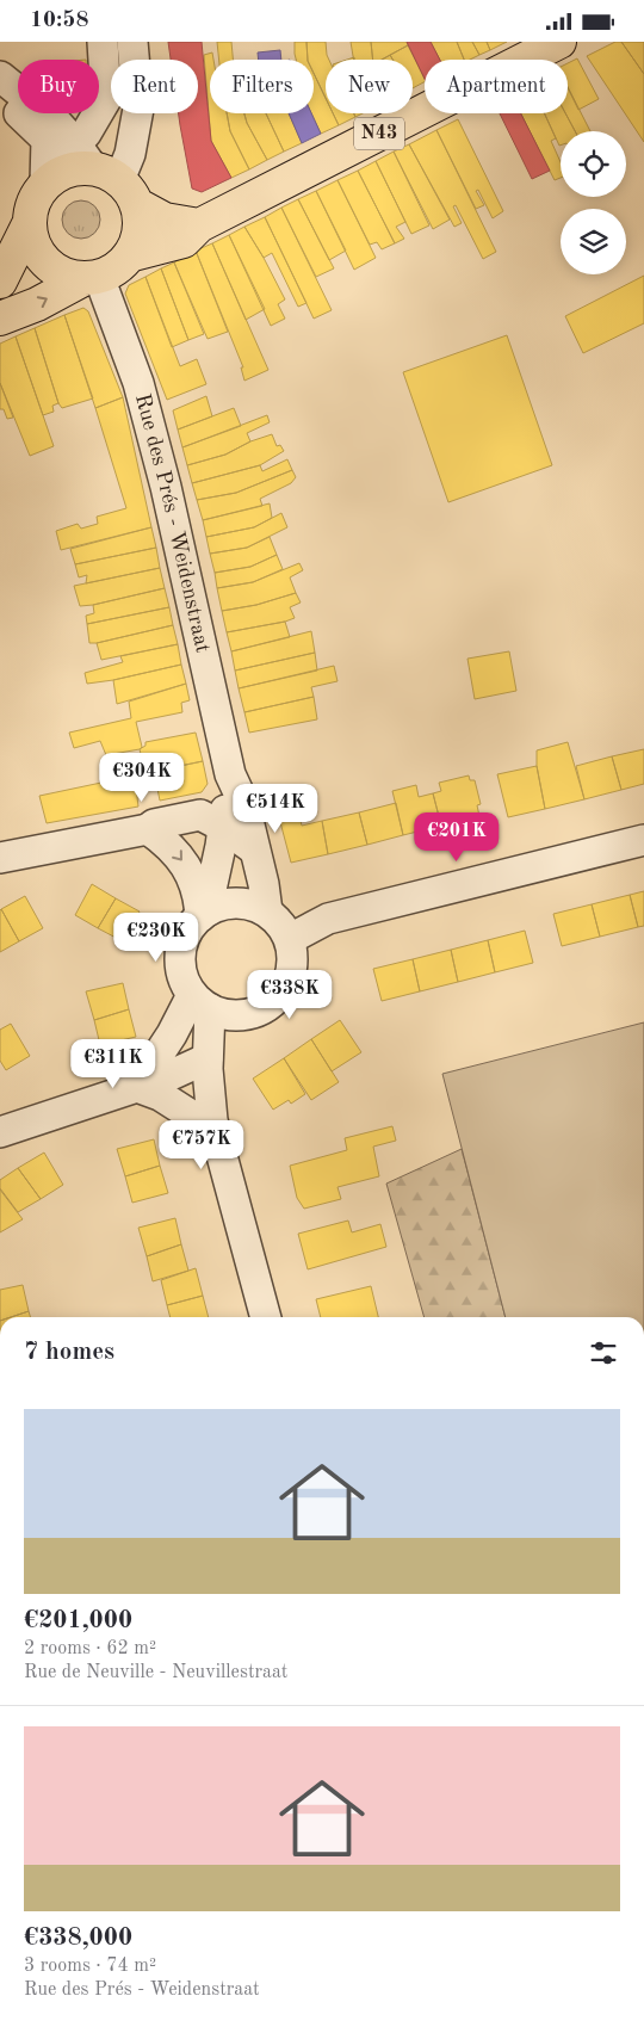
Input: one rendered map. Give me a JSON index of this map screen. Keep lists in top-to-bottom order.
{
  "streets": {
    "main road": ["N43"],
    "street": ["Rue des Prés - Weidenstraat"]
  },
  "crossings": [
    ["N43", "Rue des Prés - Weidenstraat"]
  ],
  "page": {
    "status": "10:58",
    "chip": [
      "Buy",
      "Rent",
      "Filters",
      "New",
      "Apartment"
    ],
    "price": [
      "€304K",
      "€514K",
      "€201K",
      "€230K",
      "€338K",
      "€311K",
      "€757K"
    ],
    "heading": "7 homes",
    "list": [
      {
        "name": "€201,000",
        "note": "2 rooms · 62 m² · Rue de Neuville - Neuvillestraat"
      },
      {
        "name": "€338,000",
        "note": "3 rooms · 74 m² · Rue des Prés - Weidenstraat"
      }
    ]
  }
}
